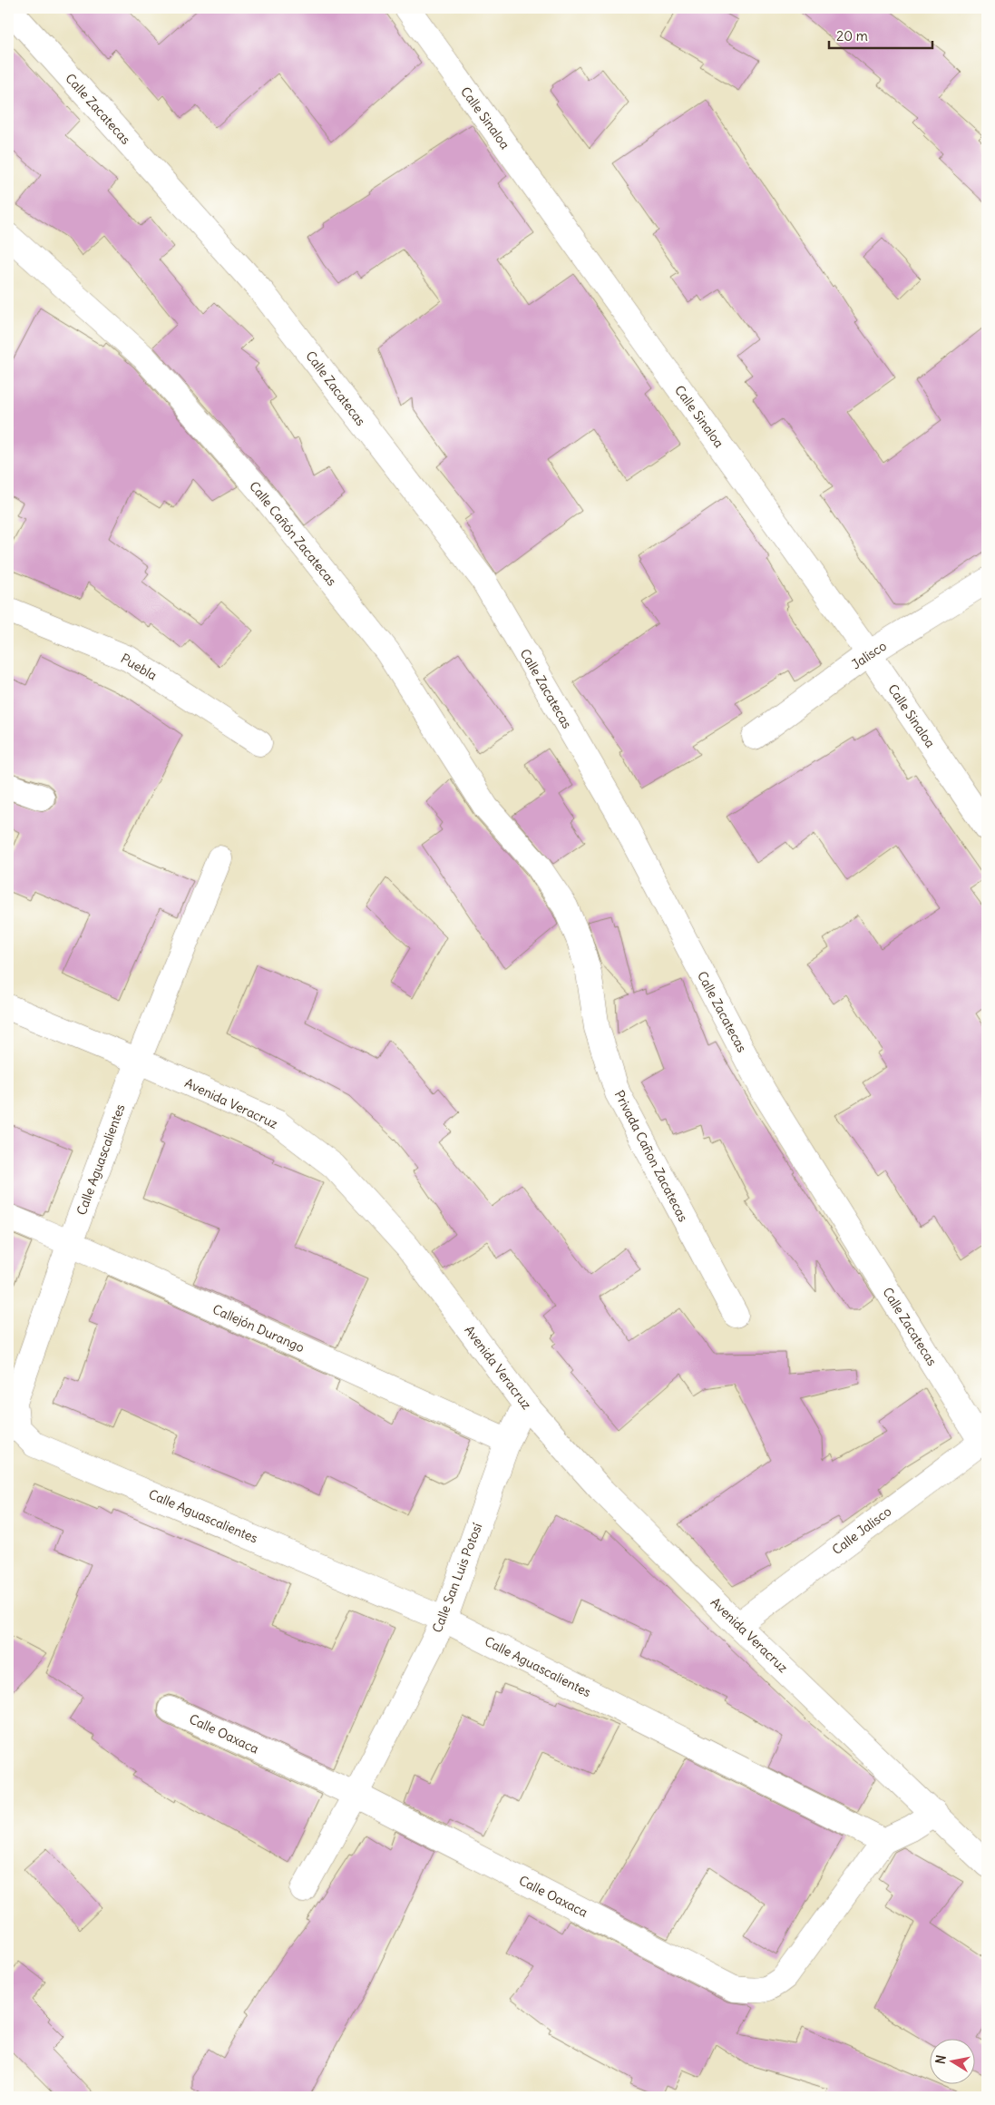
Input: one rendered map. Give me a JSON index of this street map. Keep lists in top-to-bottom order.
{
  "streets": {
    "street": [
      "Calle Zacatecas",
      "Calle Sinaloa",
      "Calle Cañón Zacatecas",
      "Jalisco",
      "Puebla",
      "Avenida Veracruz",
      "Privada Cañon Zacatecas",
      "Calle Aguascalientes",
      "Callejón Durango",
      "Calle Jalisco",
      "Calle San Luis Potosí",
      "Calle Oaxaca"
    ]
  },
  "crossings": [
    ["Calle Zacatecas", "Calle Jalisco"],
    ["Calle Sinaloa", "Jalisco"],
    ["Calle Cañón Zacatecas", "Privada Cañon Zacatecas"],
    ["Avenida Veracruz", "Calle Aguascalientes"],
    ["Avenida Veracruz", "Calle Jalisco"],
    ["Avenida Veracruz", "Calle San Luis Potosí"],
    ["Calle Aguascalientes", "Callejón Durango"],
    ["Calle Aguascalientes", "Calle San Luis Potosí"],
    ["Calle Aguascalientes", "Calle Oaxaca"],
    ["Callejón Durango", "Calle San Luis Potosí"],
    ["Calle San Luis Potosí", "Calle Oaxaca"]
  ],
  "scale_bar": "20 m",
  "north": "left"
}
